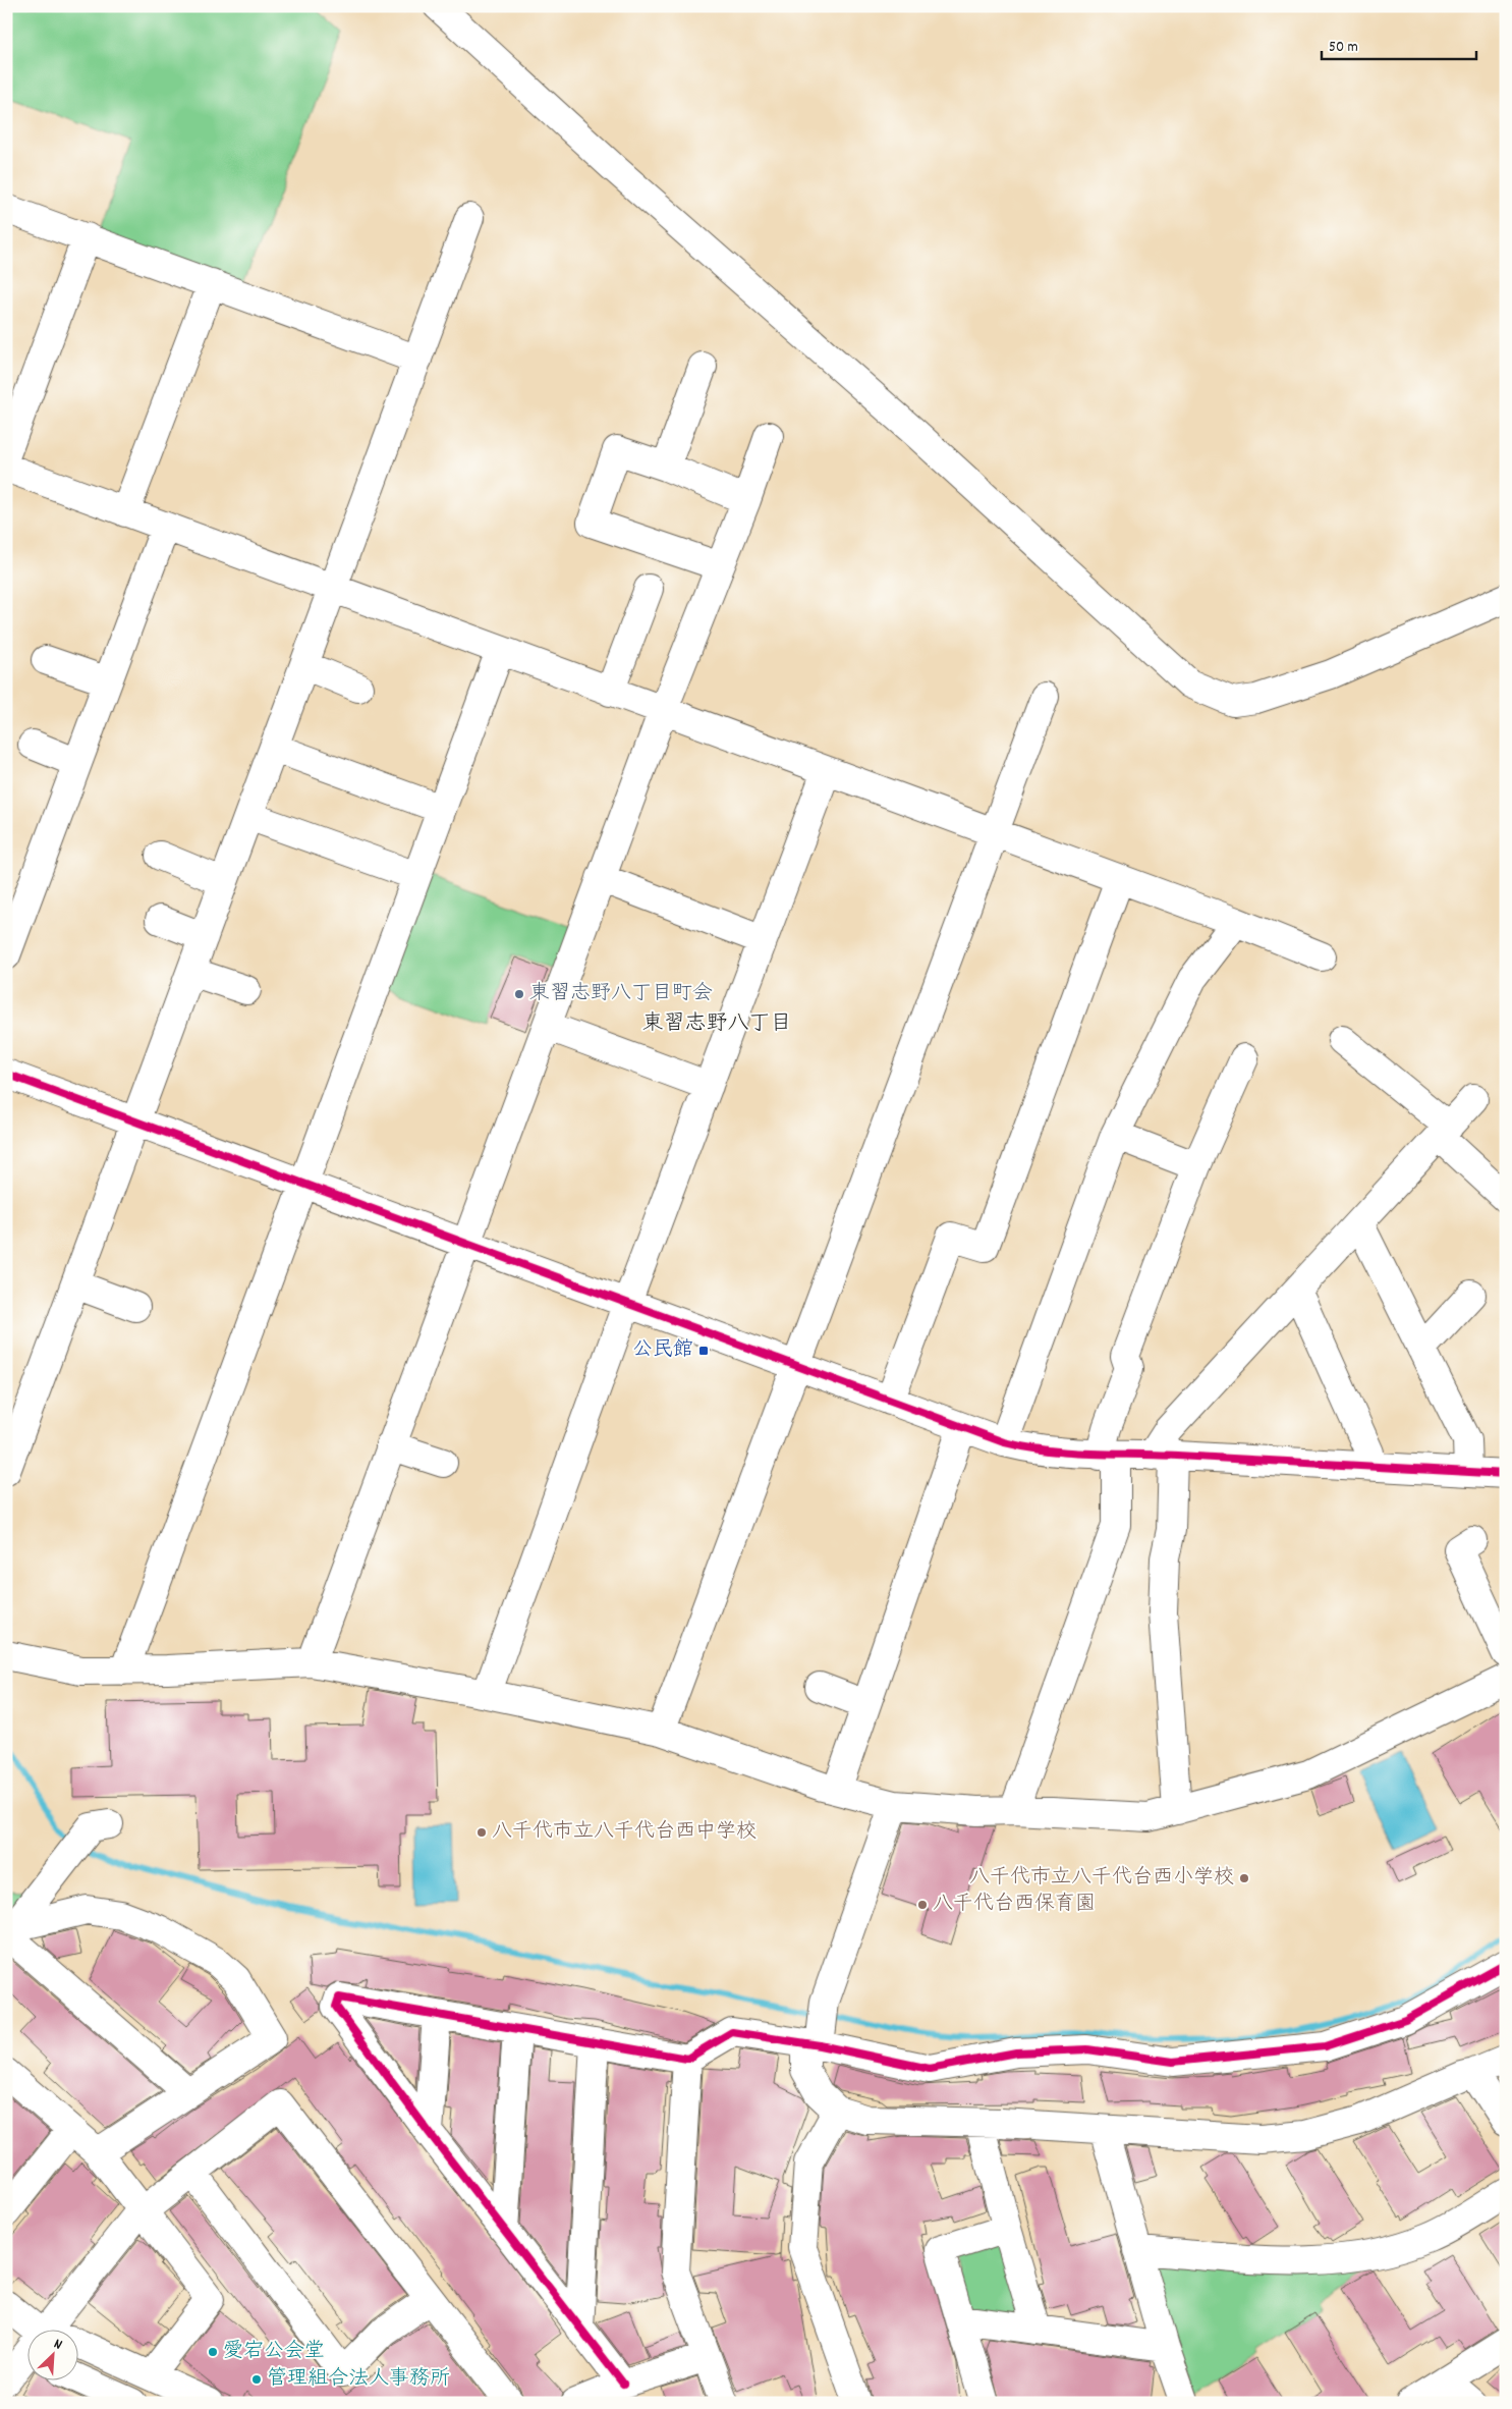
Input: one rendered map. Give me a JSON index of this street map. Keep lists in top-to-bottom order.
{
  "districts": ["東習志野八丁目"],
  "places": {
    "other": [
      "東習志野八丁目町会",
      "八千代市立八千代台西中学校",
      "八千代市立八千代台西小学校",
      "八千代台西保育園",
      "愛宕公会堂",
      "管理組合法人事務所"
    ],
    "transit": ["公民館"]
  },
  "scale_bar": "50 m",
  "north": "top right"
}
